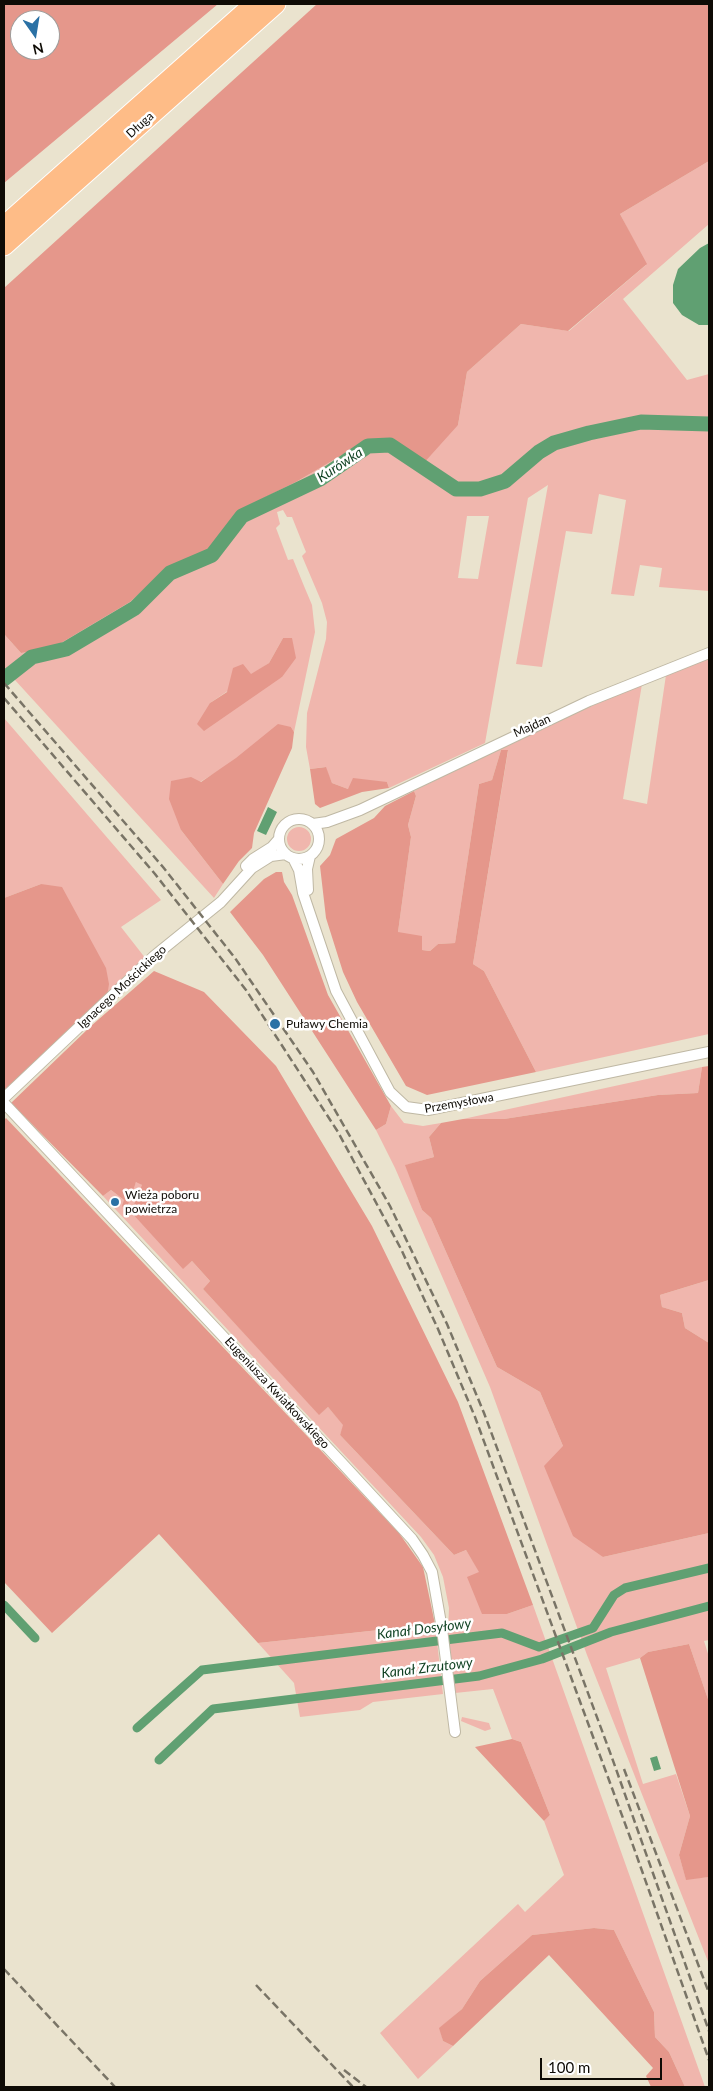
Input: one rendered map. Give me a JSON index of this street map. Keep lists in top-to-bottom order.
{
  "streets": {
    "highway": ["Długa"],
    "street": [
      "Majdan",
      "Ignacego Mościckiego",
      "Przemysłowa",
      "Eugeniusza Kwiatkowskiego"
    ]
  },
  "crossings": [
    ["Majdan", "Ignacego Mościckiego"],
    ["Majdan", "Przemysłowa"],
    ["Ignacego Mościckiego", "Przemysłowa"]
  ],
  "water": ["Kurówka", "Kanał Dosyłowy", "Kanał Zrzutowy"],
  "places": ["Puławy Chemia", "Wieża poboru powietrza"],
  "scale_bar": "100 m",
  "north": "bottom"
}
